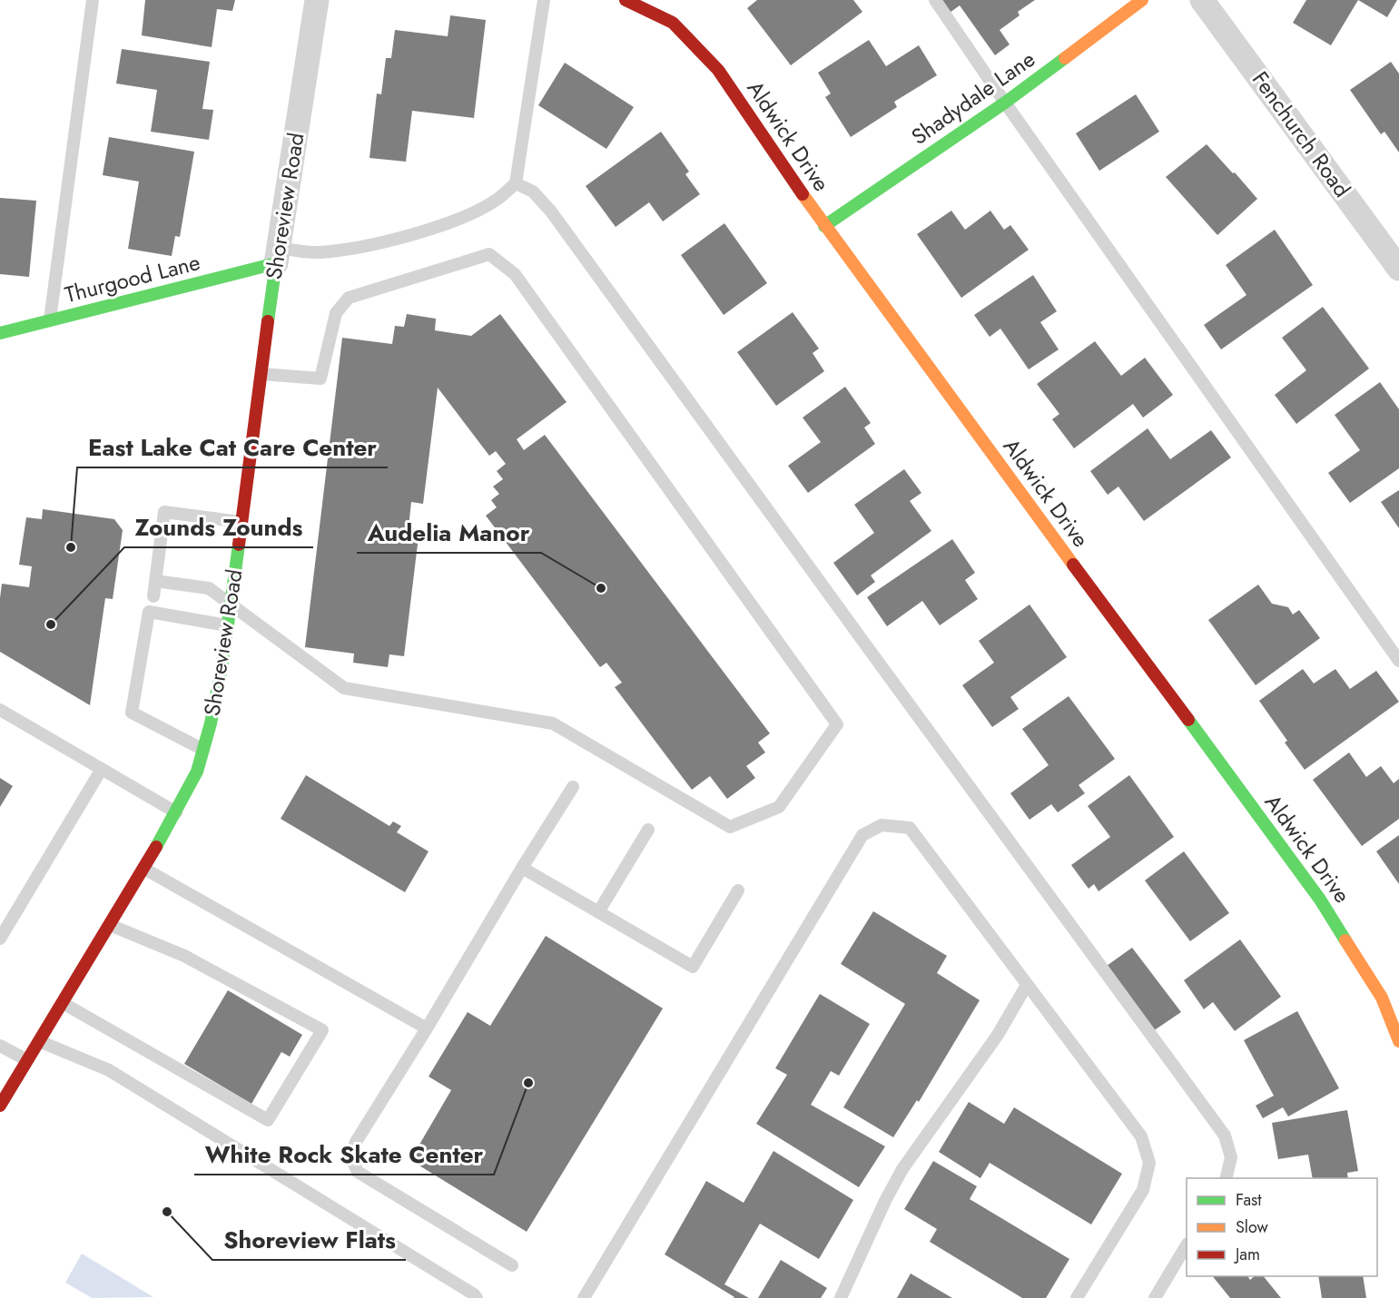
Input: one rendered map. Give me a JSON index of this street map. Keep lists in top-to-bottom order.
{
  "streets": {
    "street": [
      "Shadydale Lane",
      "Fenchurch Road",
      "Aldwick Drive",
      "Shoreview Road",
      "Thurgood Lane"
    ]
  },
  "crossings": [
    ["Shadydale Lane", "Aldwick Drive"],
    ["Shoreview Road", "Thurgood Lane"]
  ],
  "places": [
    "East Lake Cat Care Center",
    "Audelia Manor",
    "Zounds Zounds",
    "White Rock Skate Center",
    "Shoreview Flats"
  ],
  "legend": ["Fast", "Slow", "Jam"]
}
